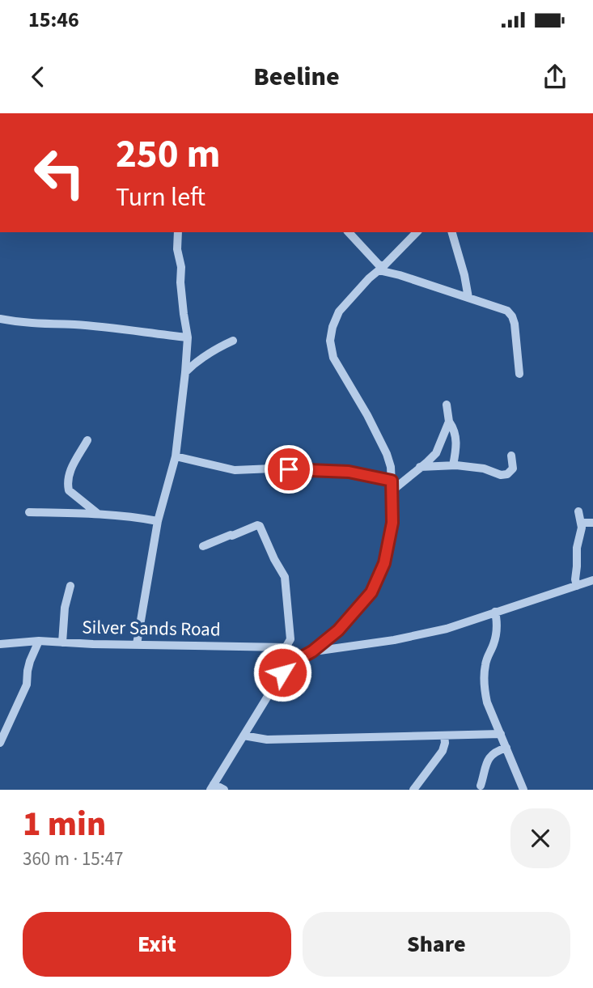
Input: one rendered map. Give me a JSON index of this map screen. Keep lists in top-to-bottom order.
{
  "streets": {
    "street": ["Silver Sands Road"]
  },
  "page": {
    "status": "15:46",
    "header": "Beeline",
    "turn": ["250 m", "Turn left"],
    "heading": ["1 min", "360 m · 15:47"],
    "buttons": ["Exit", "Share"]
  }
}
